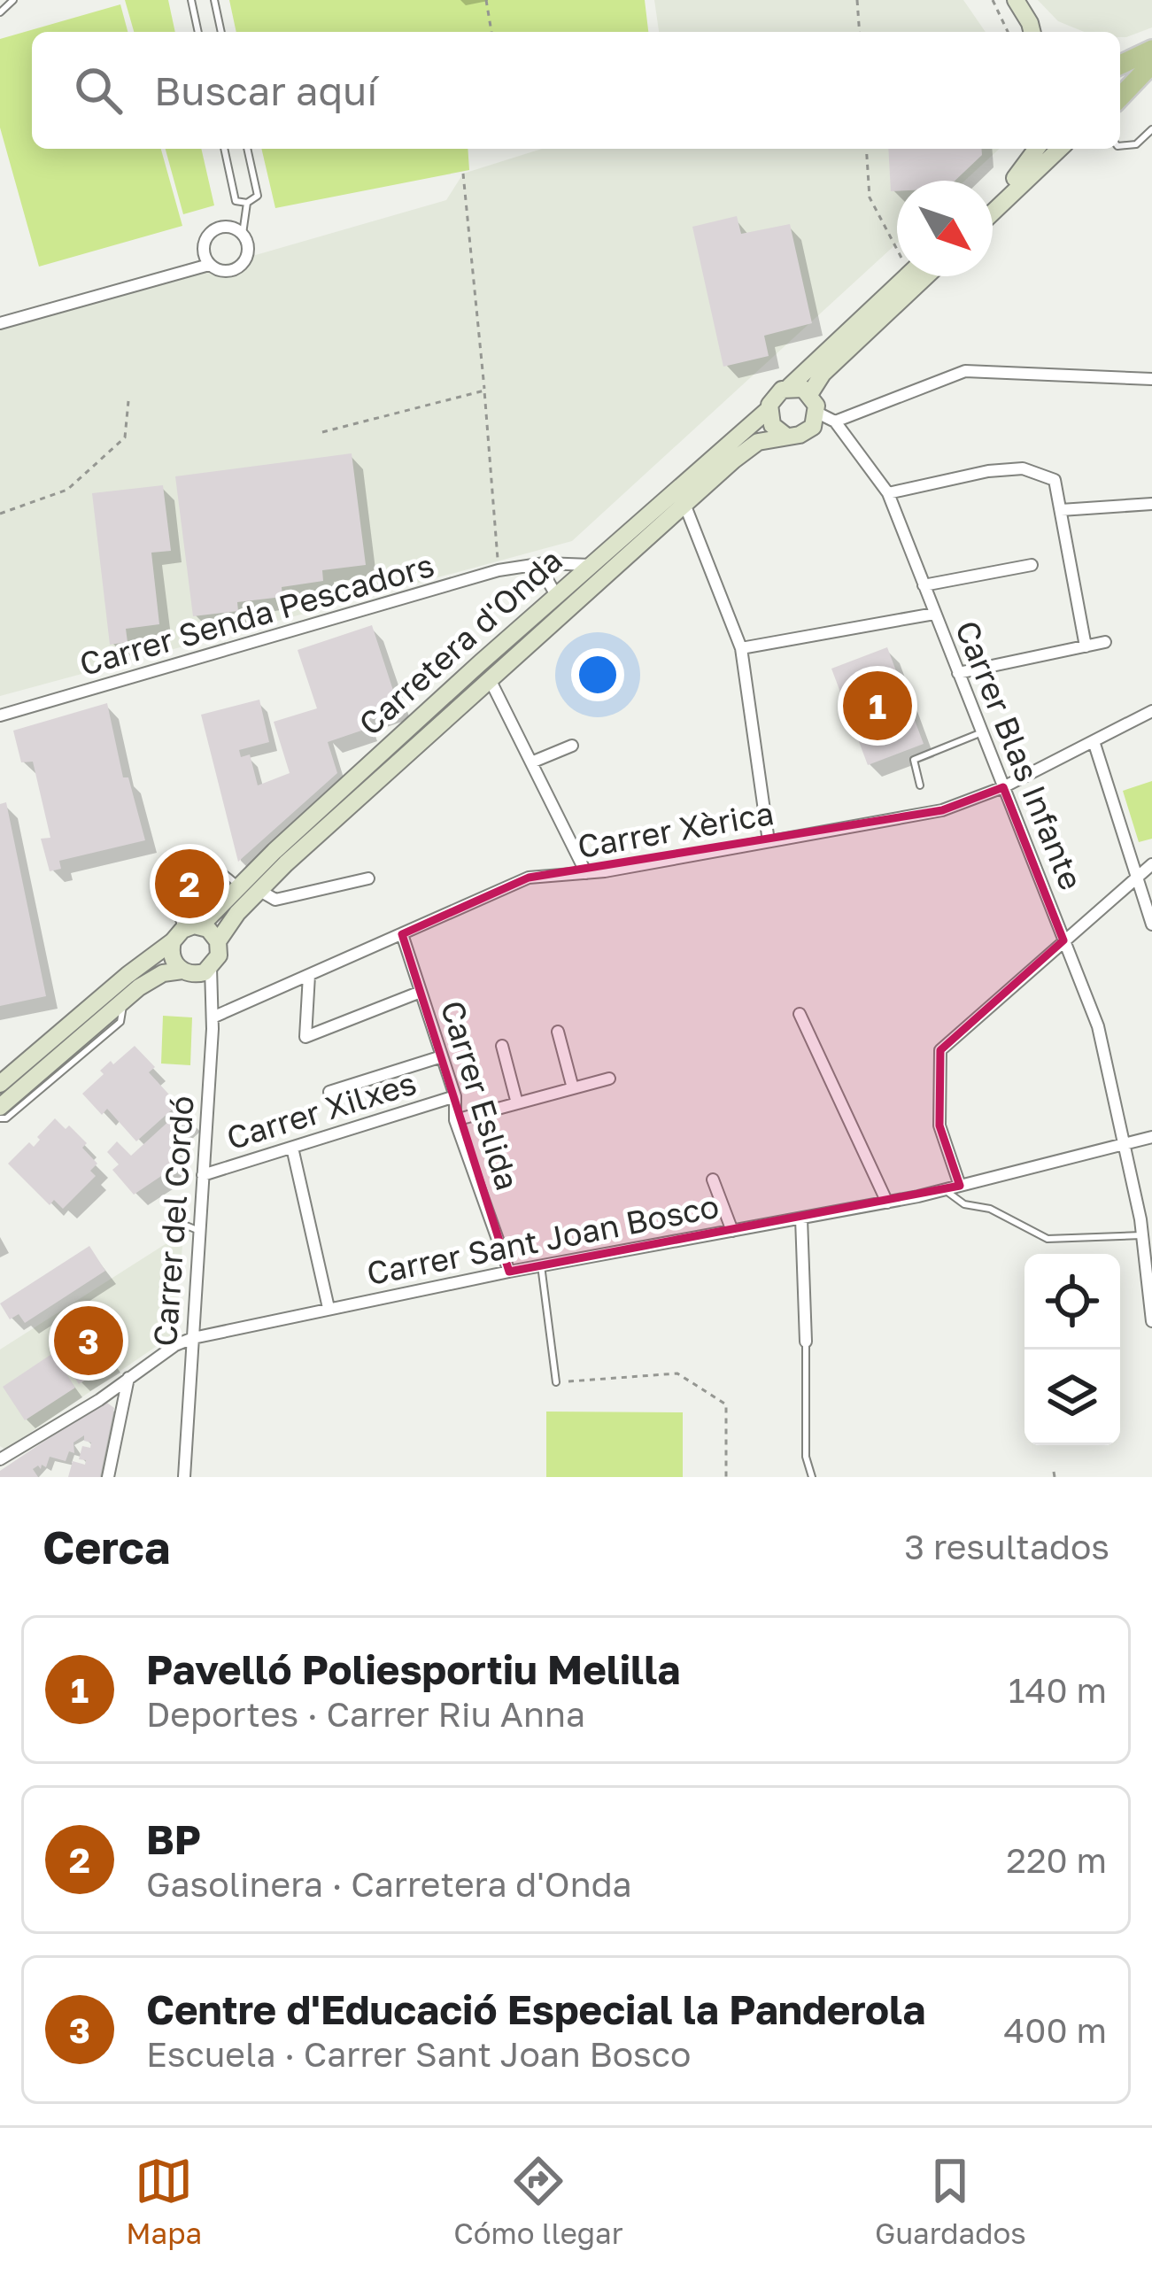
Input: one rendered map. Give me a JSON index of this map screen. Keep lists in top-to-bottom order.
{
  "streets": {
    "main road": ["Carretera d'Onda"],
    "street": [
      "Carrer Senda Pescadors",
      "Carrer Blas Infante",
      "Carrer Xèrica",
      "Carrer Eslida",
      "Carrer Xilxes",
      "Carrer del Cordó",
      "Carrer Sant Joan Bosco"
    ]
  },
  "crossings": [
    ["Carrer Senda Pescadors", "Carretera d'Onda"],
    ["Carretera d'Onda", "Carrer Blas Infante"],
    ["Carretera d'Onda", "Carrer del Cordó"],
    ["Carrer Blas Infante", "Carrer Xèrica"],
    ["Carrer Blas Infante", "Carrer Sant Joan Bosco"],
    ["Carrer Xèrica", "Carrer Eslida"],
    ["Carrer Xèrica", "Carrer del Cordó"],
    ["Carrer Eslida", "Carrer Xilxes"],
    ["Carrer Eslida", "Carrer Sant Joan Bosco"],
    ["Carrer Xilxes", "Carrer del Cordó"],
    ["Carrer del Cordó", "Carrer Sant Joan Bosco"]
  ],
  "north": "bottom right",
  "page": {
    "search": "Buscar aquí",
    "pins": ["1", "2", "3"],
    "heading": ["Cerca", "3 resultados"],
    "list": [
      {
        "mark": "1",
        "name": "Pavelló Poliesportiu Melilla",
        "note": "Deportes · Carrer Riu Anna",
        "value": "140 m"
      },
      {
        "mark": "2",
        "name": "BP",
        "note": "Gasolinera · Carretera d'Onda",
        "value": "220 m"
      },
      {
        "mark": "3",
        "name": "Centre d'Educació Especial la Panderola",
        "note": "Escuela · Carrer Sant Joan Bosco",
        "value": "400 m"
      }
    ],
    "nav": ["Mapa", "Cómo llegar", "Guardados"]
  }
}
